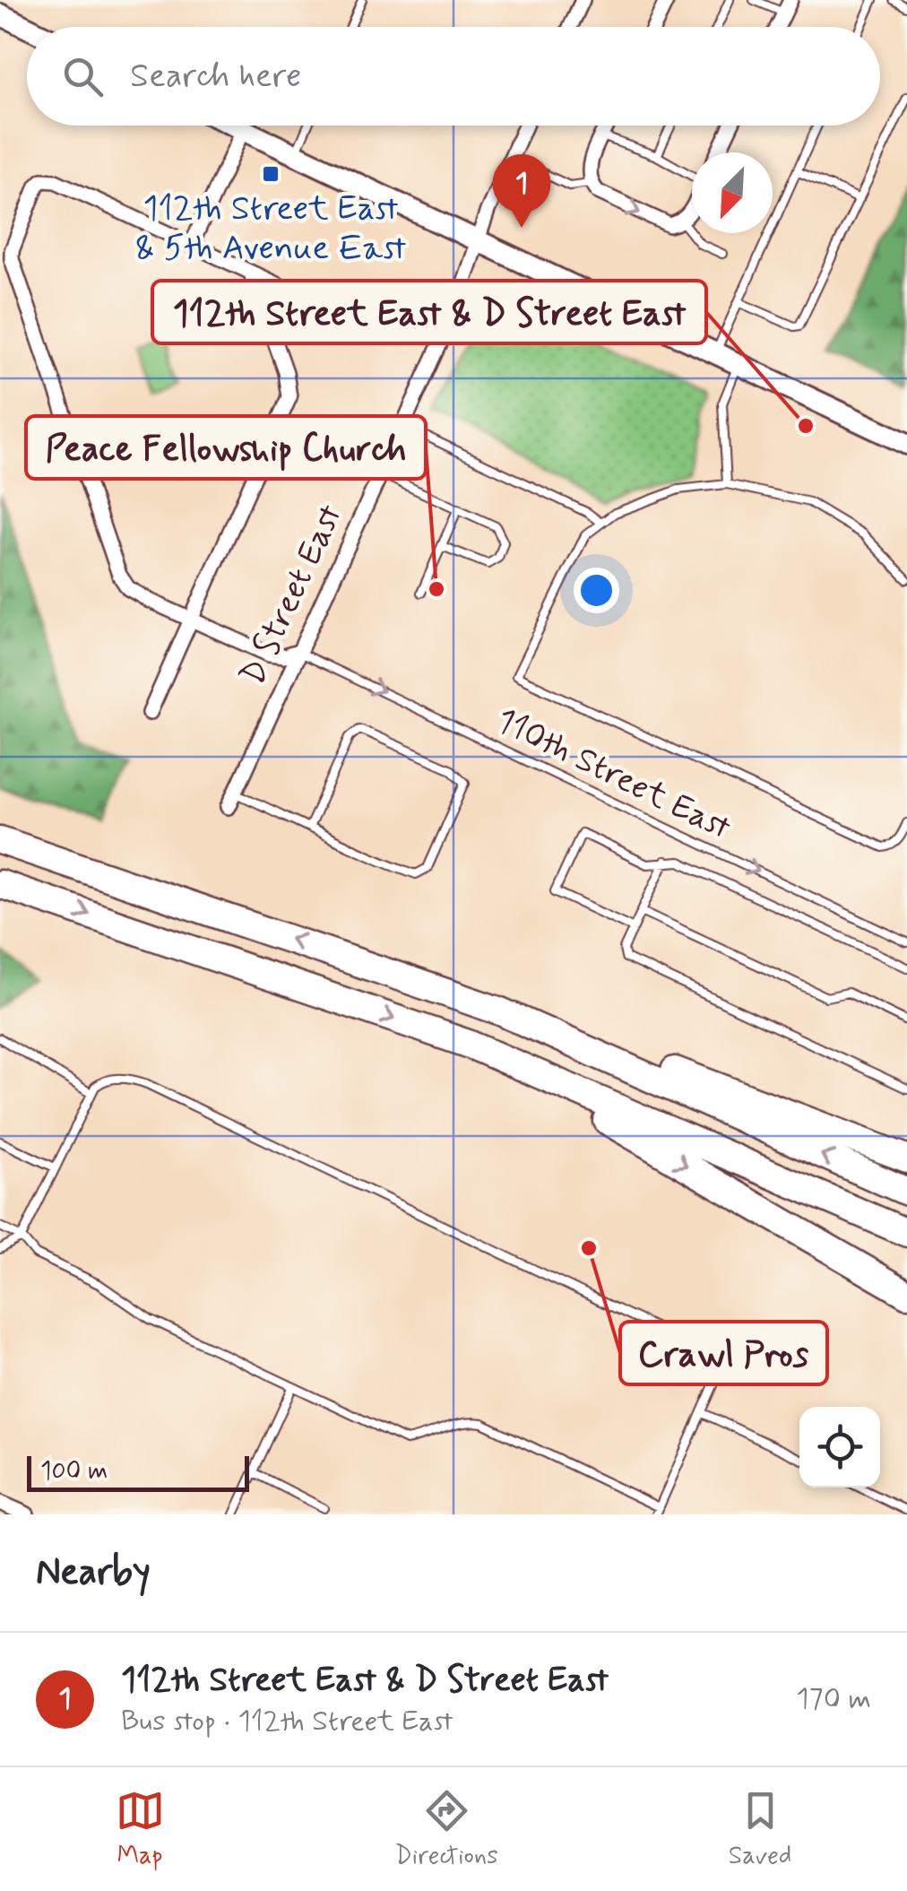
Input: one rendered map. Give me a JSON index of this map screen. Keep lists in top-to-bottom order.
{
  "streets": {
    "street": ["D Street East"],
    "lane": ["110th Street East"]
  },
  "crossings": [
    ["D Street East", "110th Street East"]
  ],
  "places": {
    "transit": ["112th Street East & 5th Avenue East"],
    "other": ["112th Street East & D Street East", "Peace Fellowship Church", "Crawl Pros"]
  },
  "scale_bar": "100 m",
  "north": "bottom left",
  "page": {
    "search": "Search here",
    "pins": "1",
    "scale": "100 m",
    "heading": "Nearby",
    "list": [
      {
        "mark": "1",
        "name": "112th Street East & D Street East",
        "note": "Bus stop · 112th Street East",
        "value": "170 m"
      }
    ],
    "nav": ["Map", "Directions", "Saved"]
  }
}
